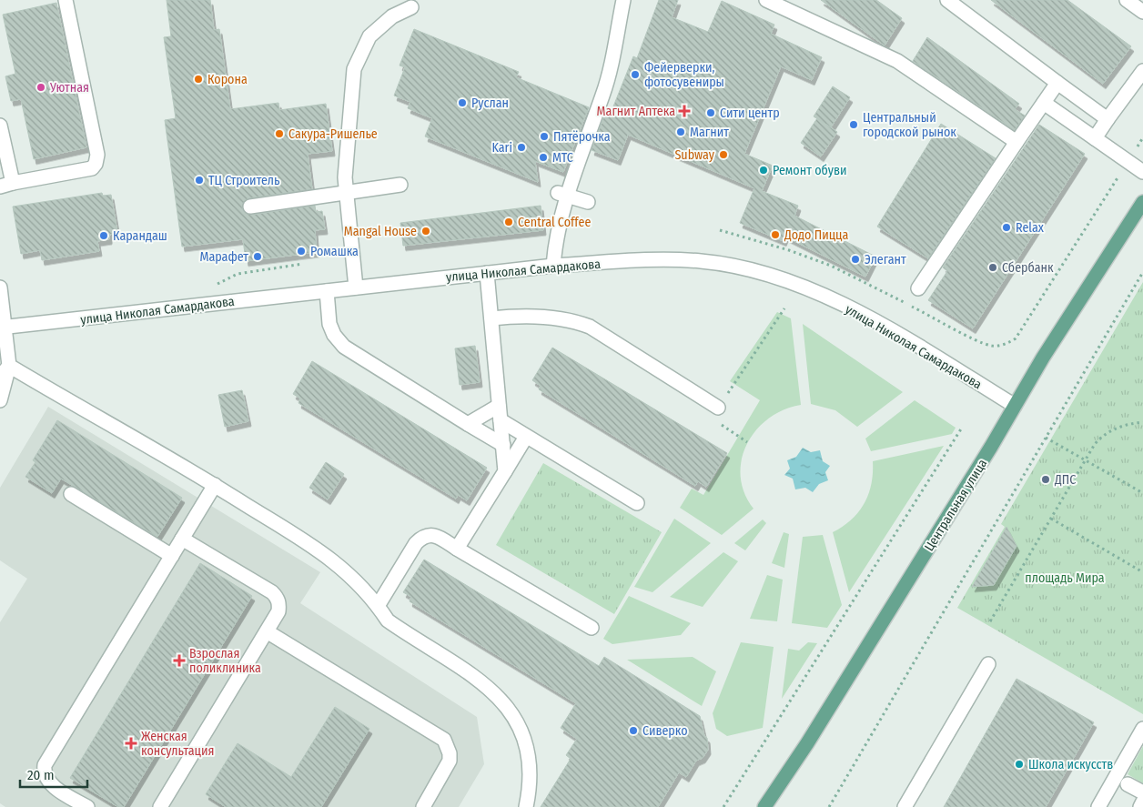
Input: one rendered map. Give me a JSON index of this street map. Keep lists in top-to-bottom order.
{
  "streets": {
    "main road": ["Центральная улица"],
    "street": ["улица Николая Самардакова"]
  },
  "crossings": [
    ["улица Николая Самардакова", "Центральная улица"]
  ],
  "parks": ["площадь Мира"],
  "places": {
    "other": [
      "Фейерверки, фотосувениры",
      "Корона",
      "Уютная",
      "Руслан",
      "Сити центр",
      "Центральный городской рынок",
      "Магнит",
      "Сакура-Ришелье",
      "Пятёрочка",
      "Kari",
      "Subway",
      "МТС",
      "Ремонт обуви",
      "ТЦ Строитель",
      "Central Coffee",
      "Relax",
      "Mangal House",
      "Додо Пицца",
      "Карандаш",
      "Ромашка",
      "Марафет",
      "Элегант",
      "Сбербанк",
      "ДПС",
      "Сиверко",
      "Школа искусств"
    ],
    "health": ["Магнит Аптека", "Взрослая поликлиника", "Женская консультация"]
  },
  "scale_bar": "20 m"
}
